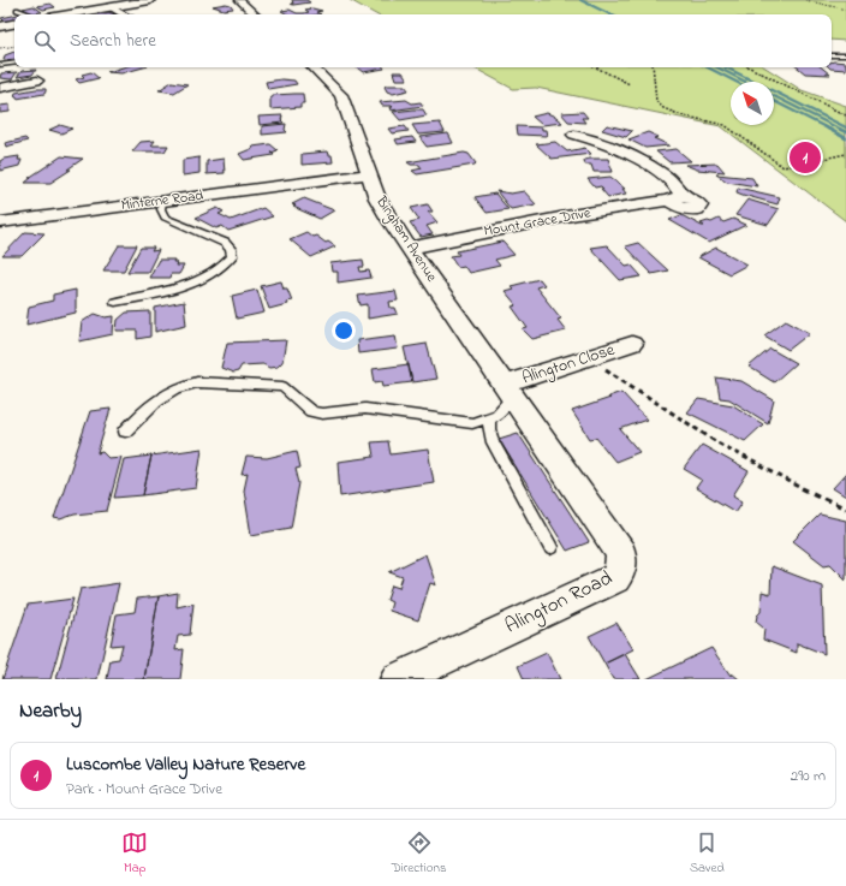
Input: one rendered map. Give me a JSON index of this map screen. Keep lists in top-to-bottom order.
{
  "streets": {
    "street": [
      "Minterne Road",
      "Mount Grace Drive",
      "Bingham Avenue",
      "Alington Close",
      "Alington Road"
    ]
  },
  "crossings": [
    ["Minterne Road", "Bingham Avenue"],
    ["Mount Grace Drive", "Bingham Avenue"],
    ["Bingham Avenue", "Alington Close"],
    ["Bingham Avenue", "Alington Road"],
    ["Alington Close", "Alington Road"]
  ],
  "north": "top left",
  "page": {
    "search": "Search here",
    "pins": "1",
    "heading": "Nearby",
    "list": [
      {
        "mark": "1",
        "name": "Luscombe Valley Nature Reserve",
        "note": "Park · Mount Grace Drive",
        "value": "290 m"
      }
    ],
    "nav": ["Map", "Directions", "Saved"]
  }
}
